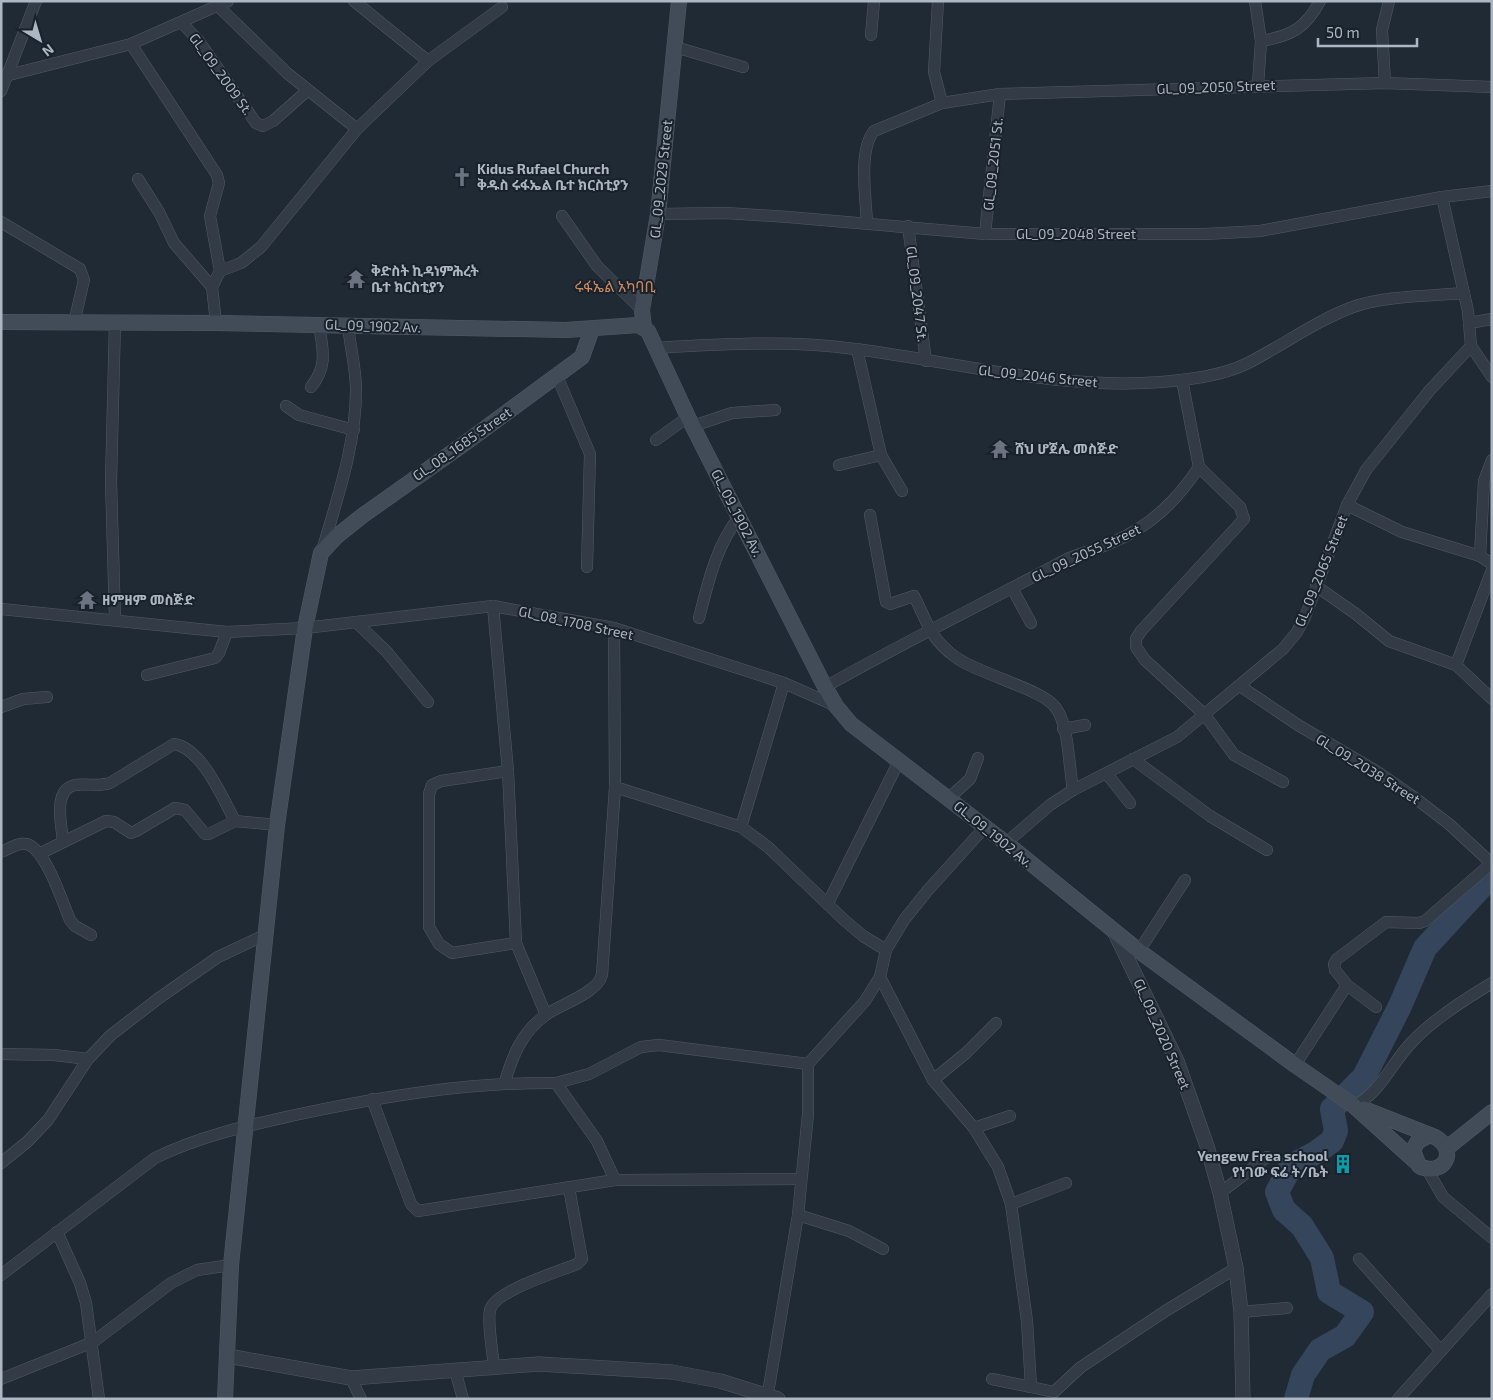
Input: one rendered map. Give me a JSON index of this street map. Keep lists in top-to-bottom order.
{
  "streets": {
    "main road": ["GL_09_2029 Street", "GL_09_1902 Av.", "GL_08_1685 Street"],
    "street": [
      "GL_09_2009 St.",
      "GL_09_2050 Street",
      "GL_09_2051 St.",
      "GL_09_2048 Street",
      "GL_09_2047 St.",
      "GL_09_2046 Street",
      "GL_09_2055 Street",
      "GL_09_2065 Street",
      "GL_08_1708 Street",
      "GL_09_2038 Street",
      "GL_09_2020 Street"
    ]
  },
  "crossings": [
    ["GL_09_2050 Street", "GL_09_2051 St."],
    ["GL_09_2050 Street", "GL_09_2048 Street"],
    ["GL_09_2051 St.", "GL_09_2048 Street"],
    ["GL_09_2029 Street", "GL_09_2048 Street"],
    ["GL_09_2048 Street", "GL_09_2047 St."],
    ["GL_09_2047 St.", "GL_09_2046 Street"],
    ["GL_09_1902 Av.", "GL_09_2046 Street"],
    ["GL_09_1902 Av.", "GL_08_1685 Street"],
    ["GL_09_1902 Av.", "GL_09_2055 Street"],
    ["GL_09_1902 Av.", "GL_09_2065 Street"],
    ["GL_09_1902 Av.", "GL_08_1708 Street"],
    ["GL_09_1902 Av.", "GL_09_2020 Street"],
    ["GL_09_2065 Street", "GL_09_2038 Street"]
  ],
  "districts": ["ሩፋኤል አካባቢ"],
  "places": {
    "church": ["Kidus Rufael Church ቅዱስ ሩፋኤል ቤተ ክርስቲያን"],
    "temple": ["ቅድስት ኪዳነምሕረት ቤተ ክርስቲያን", "ሸህ ሆጀሌ መስጅድ", "ዘምዘም መስጅድ"],
    "building": ["Yengew Frea school የነገው ፍሬ ት/ቤት"]
  },
  "scale_bar": "50 m",
  "north": "bottom right"
}
